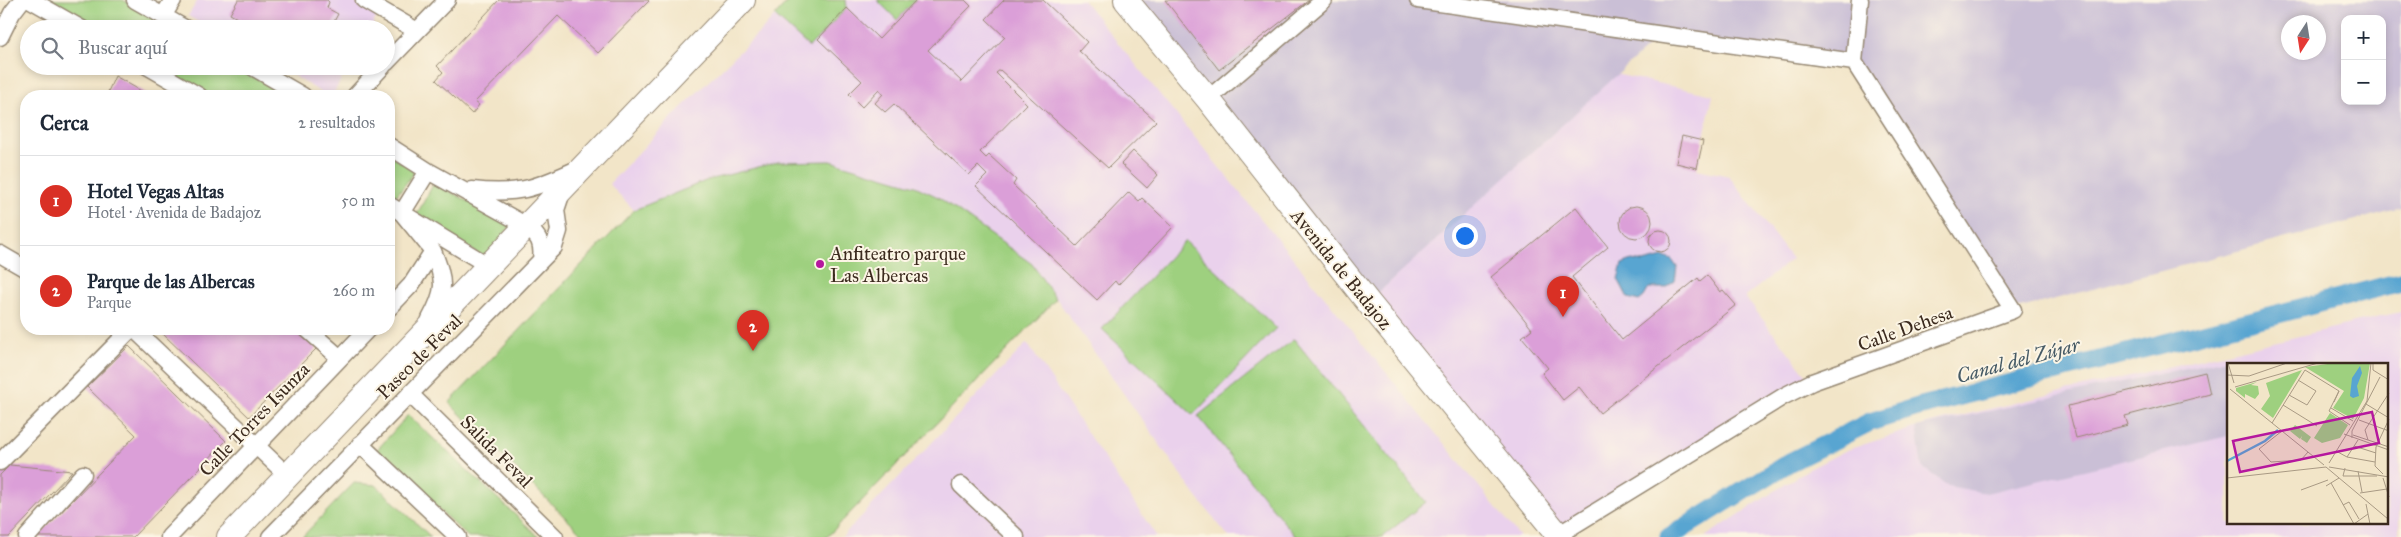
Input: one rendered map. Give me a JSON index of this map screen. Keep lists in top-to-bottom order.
{
  "streets": {
    "main road": ["Avenida de Badajoz"],
    "street": [
      "Calle Dehesa",
      "Paseo de Feval",
      "Calle Torres Isunza",
      "Salida Feval"
    ]
  },
  "crossings": [
    ["Avenida de Badajoz", "Calle Dehesa"],
    ["Paseo de Feval", "Salida Feval"]
  ],
  "water": ["Canal del Zújar"],
  "places": ["Anfiteatro parque Las Albercas"],
  "north": "bottom",
  "page": {
    "map_buttons": ["+", "−"],
    "search": "Buscar aquí",
    "heading": ["Cerca", "2 resultados"],
    "list": [
      {
        "mark": "1",
        "name": "Hotel Vegas Altas",
        "note": "Hotel · Avenida de Badajoz",
        "value": "50 m"
      },
      {
        "mark": "2",
        "name": "Parque de las Albercas",
        "note": "Parque",
        "value": "260 m"
      }
    ],
    "pins": ["1", "2"]
  }
}
